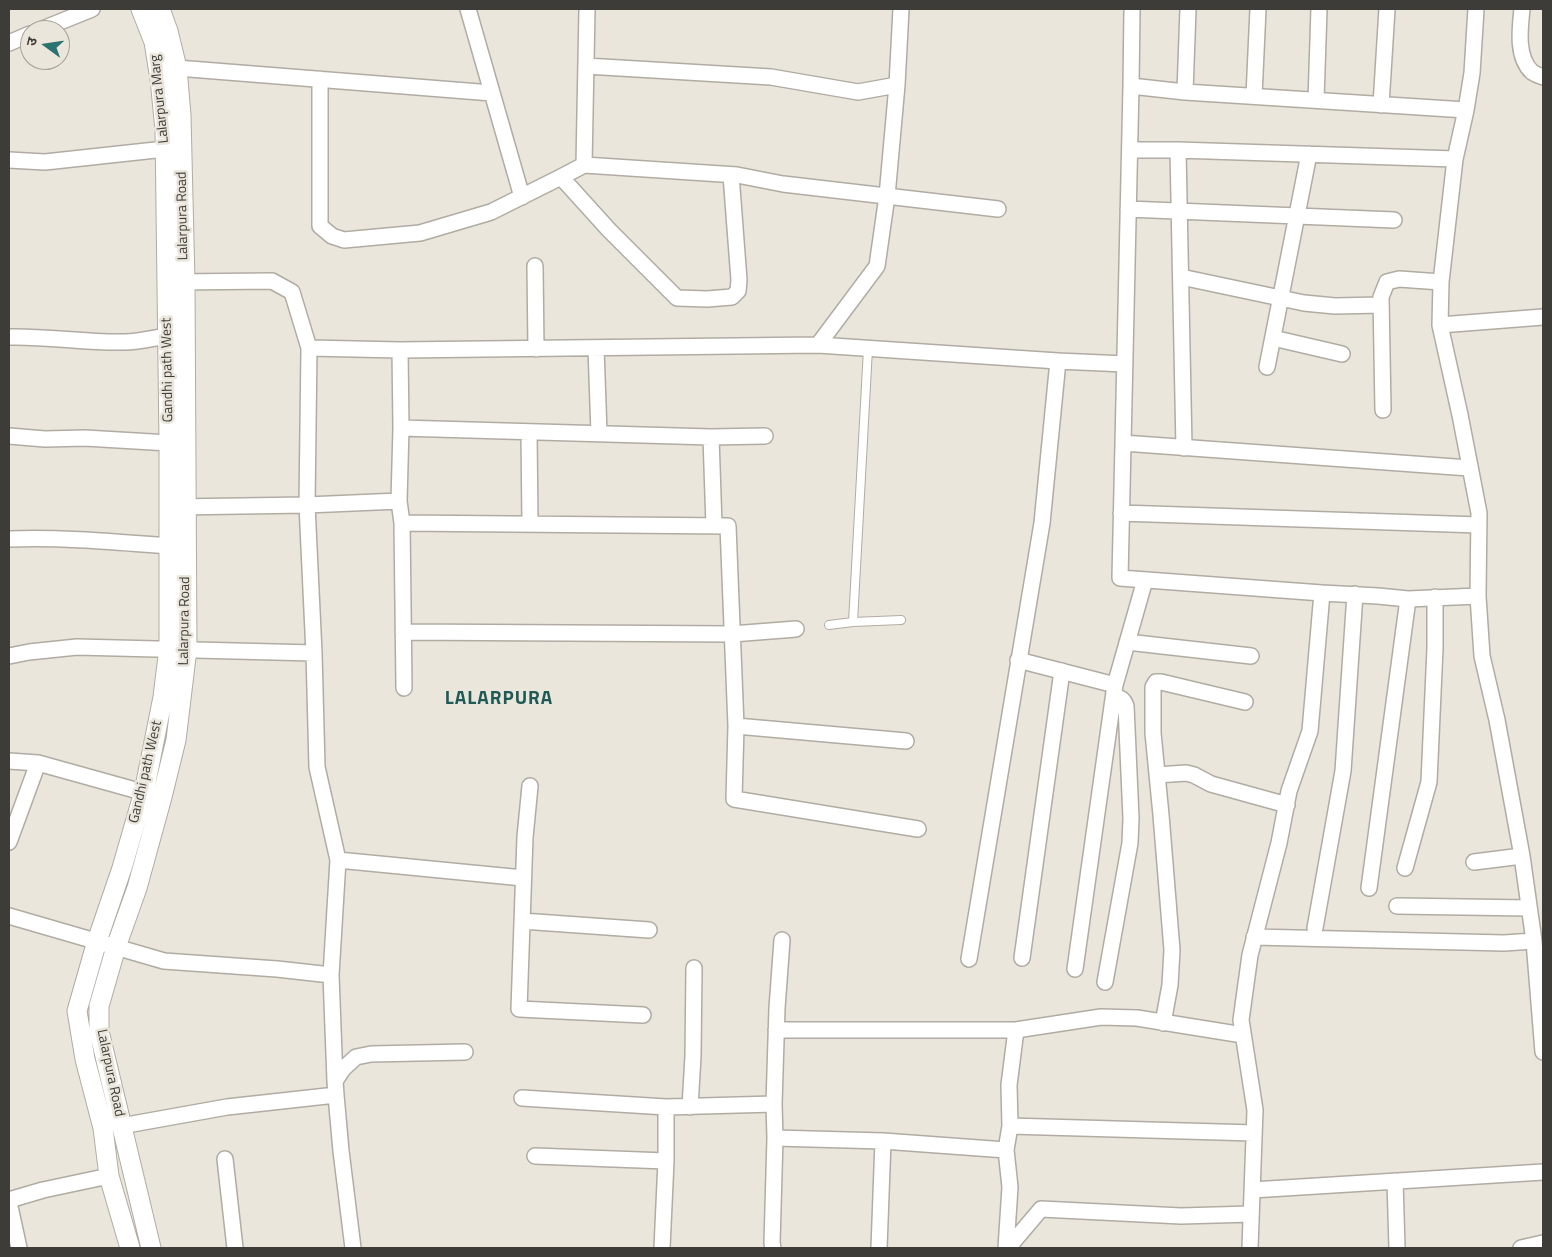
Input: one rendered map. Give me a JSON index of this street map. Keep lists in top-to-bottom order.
{
  "streets": {
    "street": ["Lalarpura Marg", "Lalarpura Road", "Gandhi path West"]
  },
  "crossings": [
    ["Lalarpura Marg", "Lalarpura Road"],
    ["Lalarpura Marg", "Gandhi path West"],
    ["Lalarpura Road", "Gandhi path West"]
  ],
  "districts": ["LALARPURA"],
  "north": "left"
}
